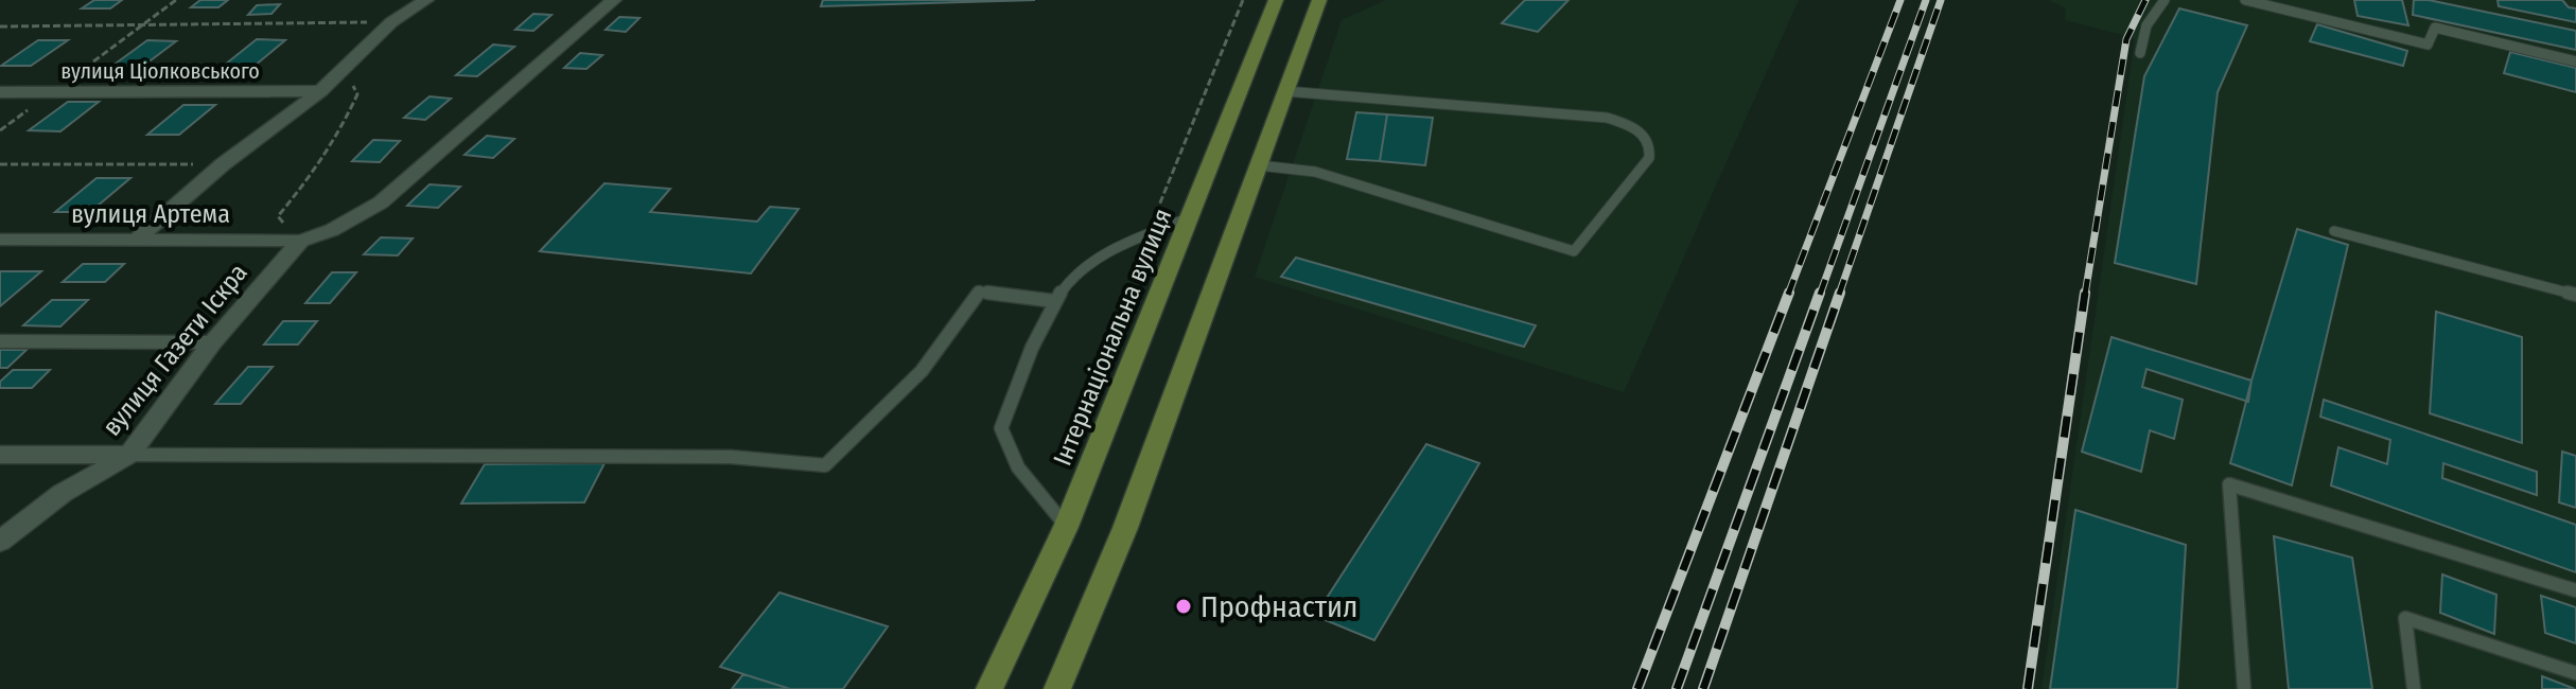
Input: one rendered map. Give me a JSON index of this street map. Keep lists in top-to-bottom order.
{
  "streets": {
    "main road": ["Інтернаціональна вулиця"],
    "street": ["вулиця Ціолковського", "вулиця Артема", "вулиця Газети Іскра"]
  },
  "crossings": [
    ["вулиця Артема", "вулиця Газети Іскра"]
  ],
  "places": ["Профнастил"]
}
